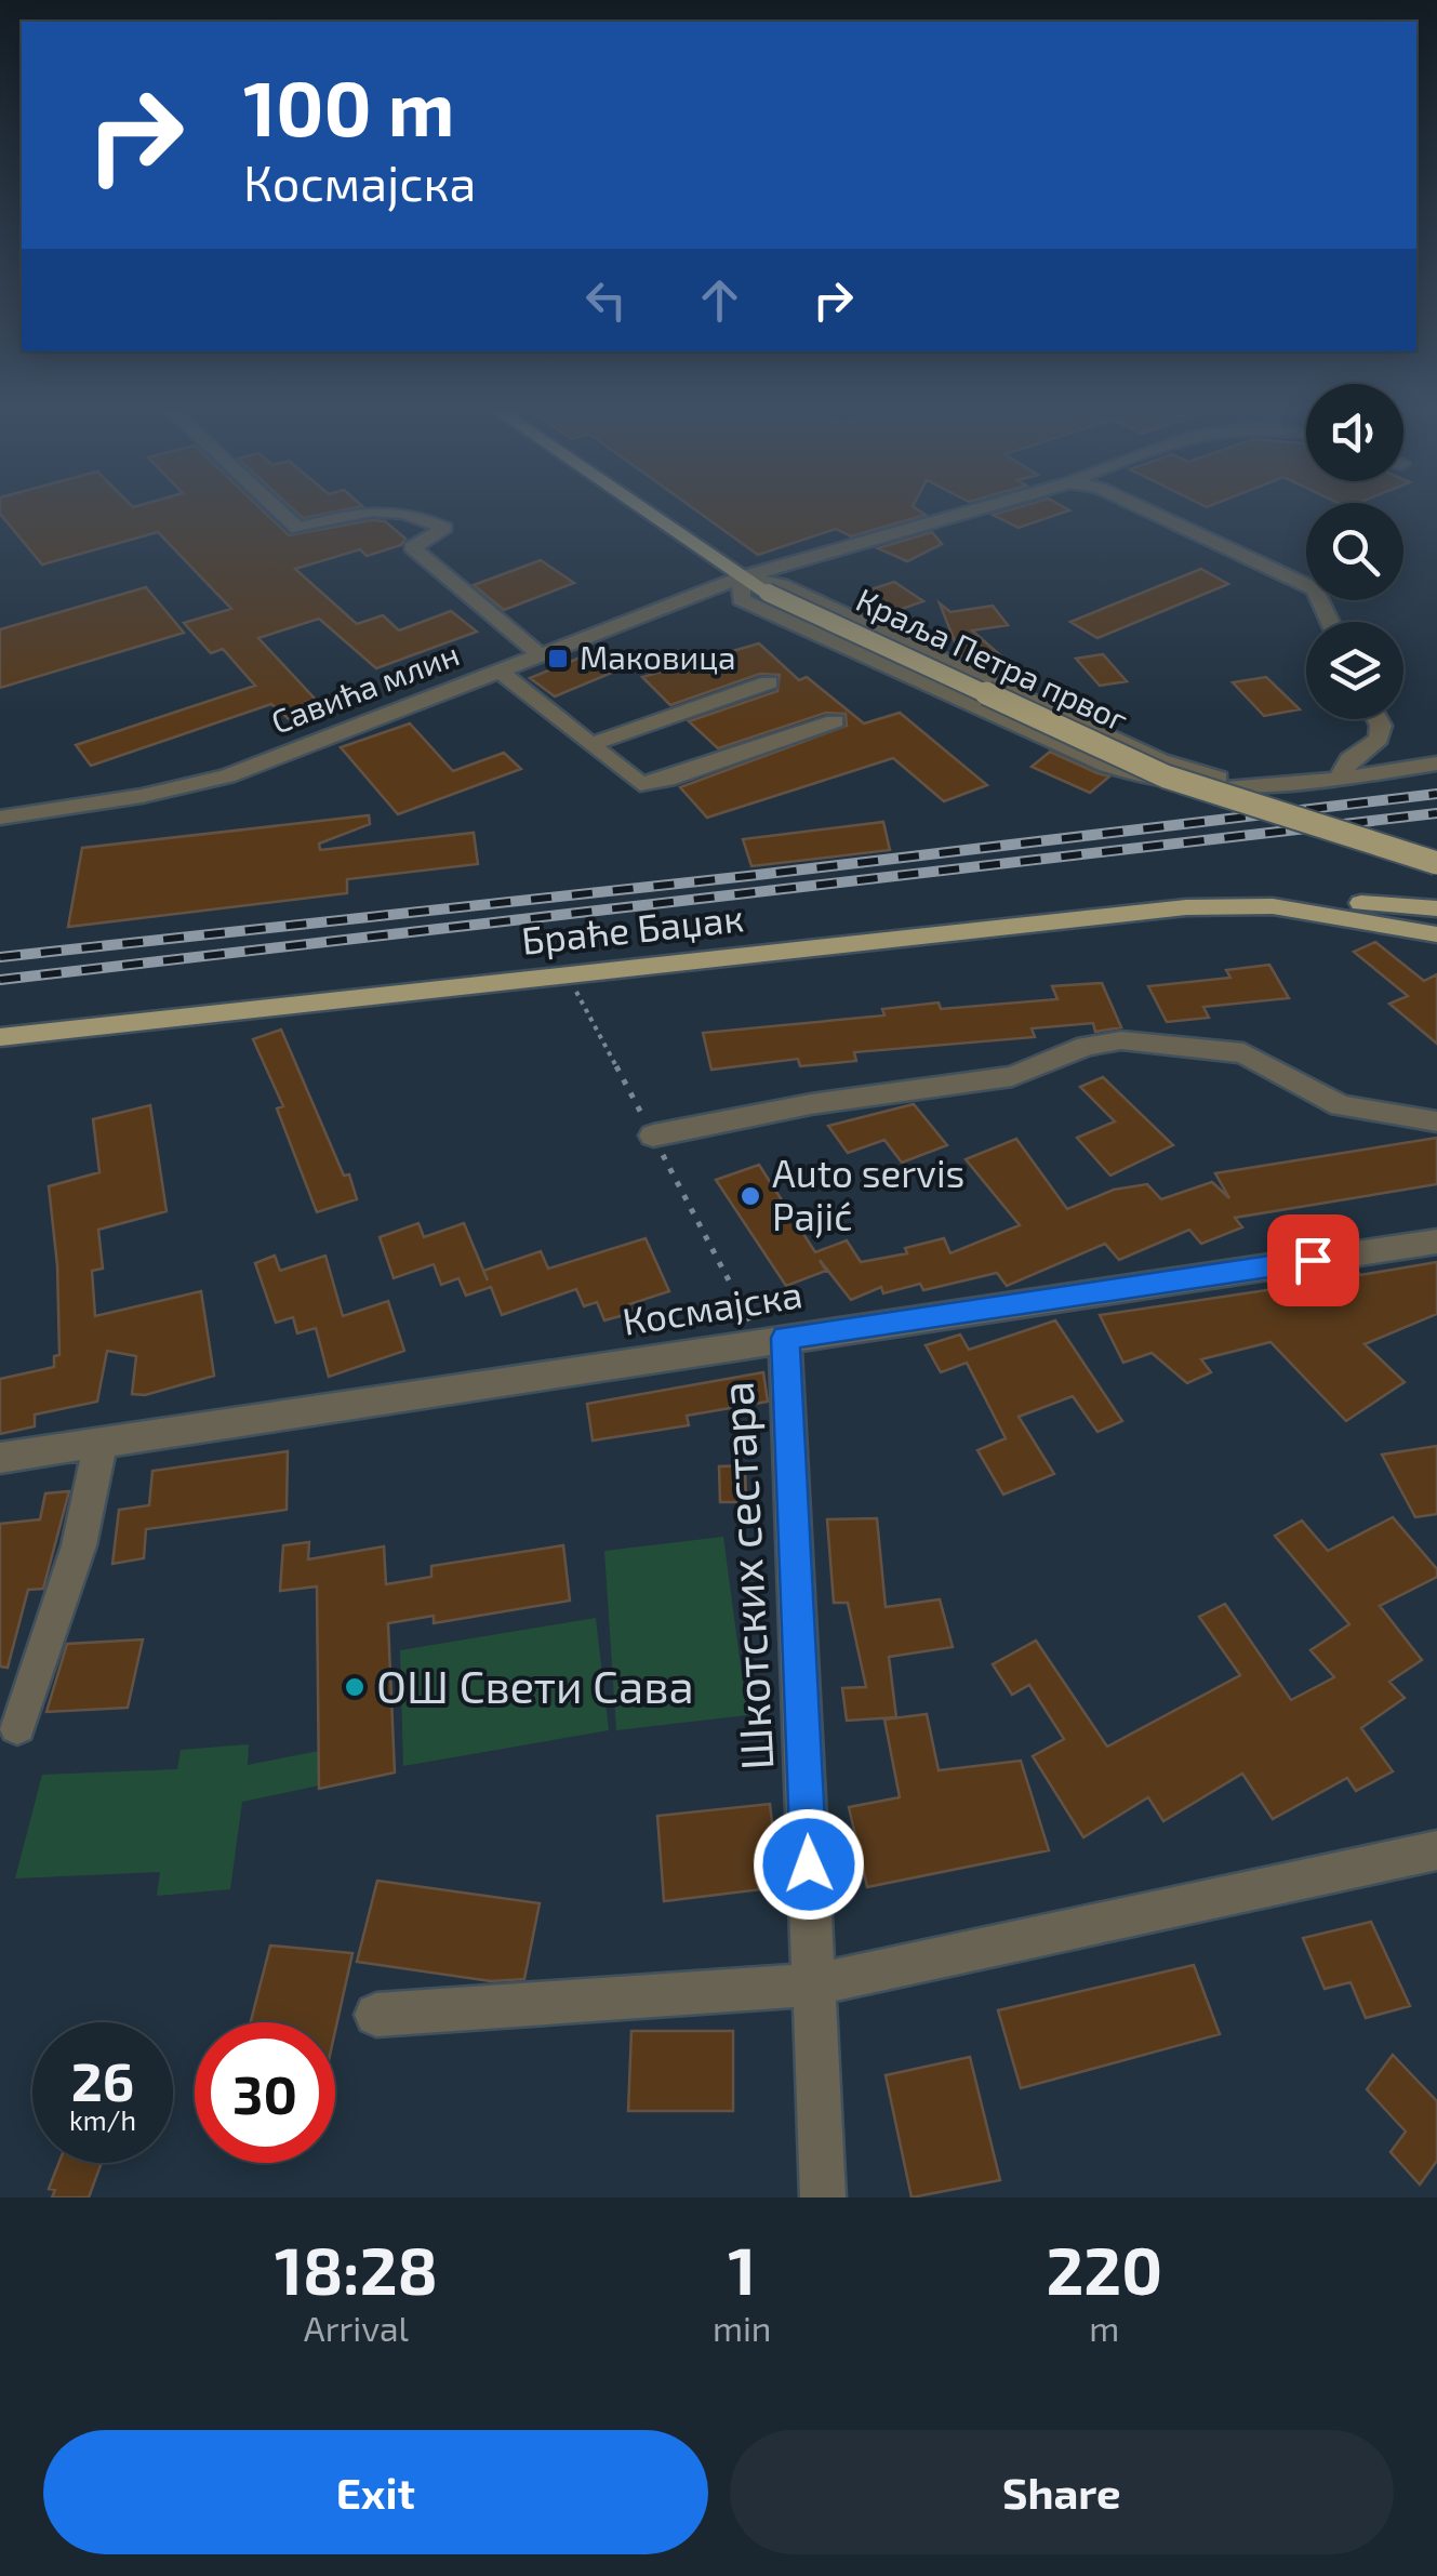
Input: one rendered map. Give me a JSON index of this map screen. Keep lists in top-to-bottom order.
{
  "streets": {
    "main road": ["Краља Петра првог", "Браће Баџак"],
    "street": ["Савића млин", "Космајска", "Шкотских сестара"]
  },
  "crossings": [
    ["Краља Петра првог", "Савића млин"],
    ["Космајска", "Шкотских сестара"]
  ],
  "places": {
    "transit": ["Маковица"],
    "other": ["Auto servis Pajić", "ОШ Свети Сава"]
  },
  "page": {
    "turn": ["100 m", "Космајска"],
    "speed": "26 km/h",
    "limit": "30",
    "eta": [
      "18:28",
      "Arrival",
      "1",
      "min",
      "220",
      "m"
    ],
    "buttons": ["Exit", "Share"]
  }
}
